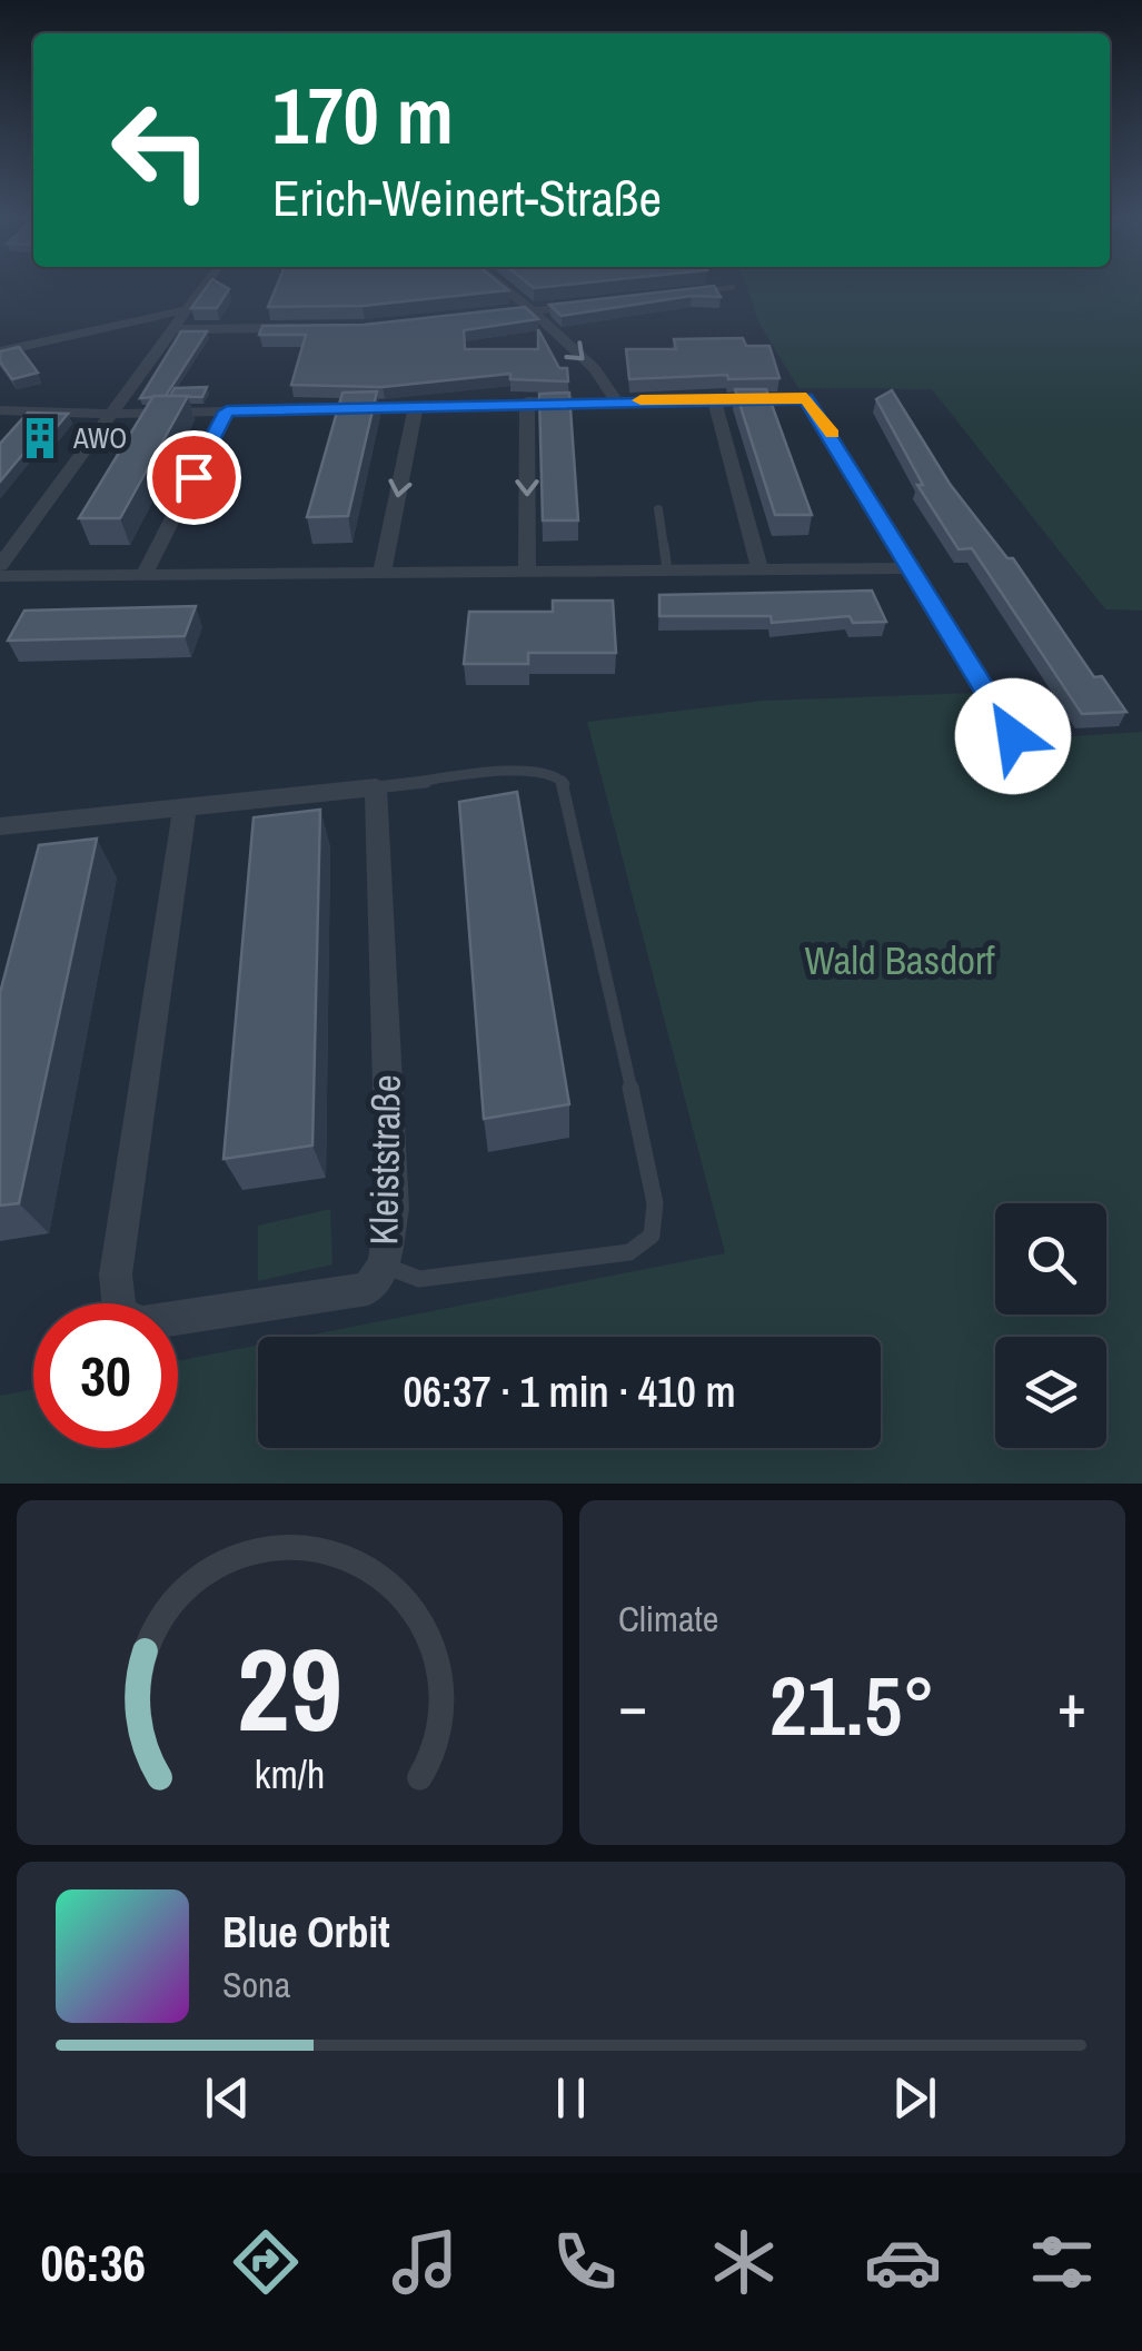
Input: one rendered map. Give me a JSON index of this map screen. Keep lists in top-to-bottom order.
{
  "streets": {
    "street": ["Kleiststraße"]
  },
  "parks": ["Wald Basdorf"],
  "places": {
    "building": ["AWO"]
  },
  "page": {
    "turn": ["170 m", "Erich-Weinert-Straße"],
    "limit": "30",
    "trip": "06:37 · 1 min · 410 m",
    "tile": "Climate",
    "heat": ["−", "21.5°", "+"],
    "song": ["Blue Orbit", "Sona"],
    "tabs": "06:36",
    "gauge": ["29", "km/h"]
  }
}
